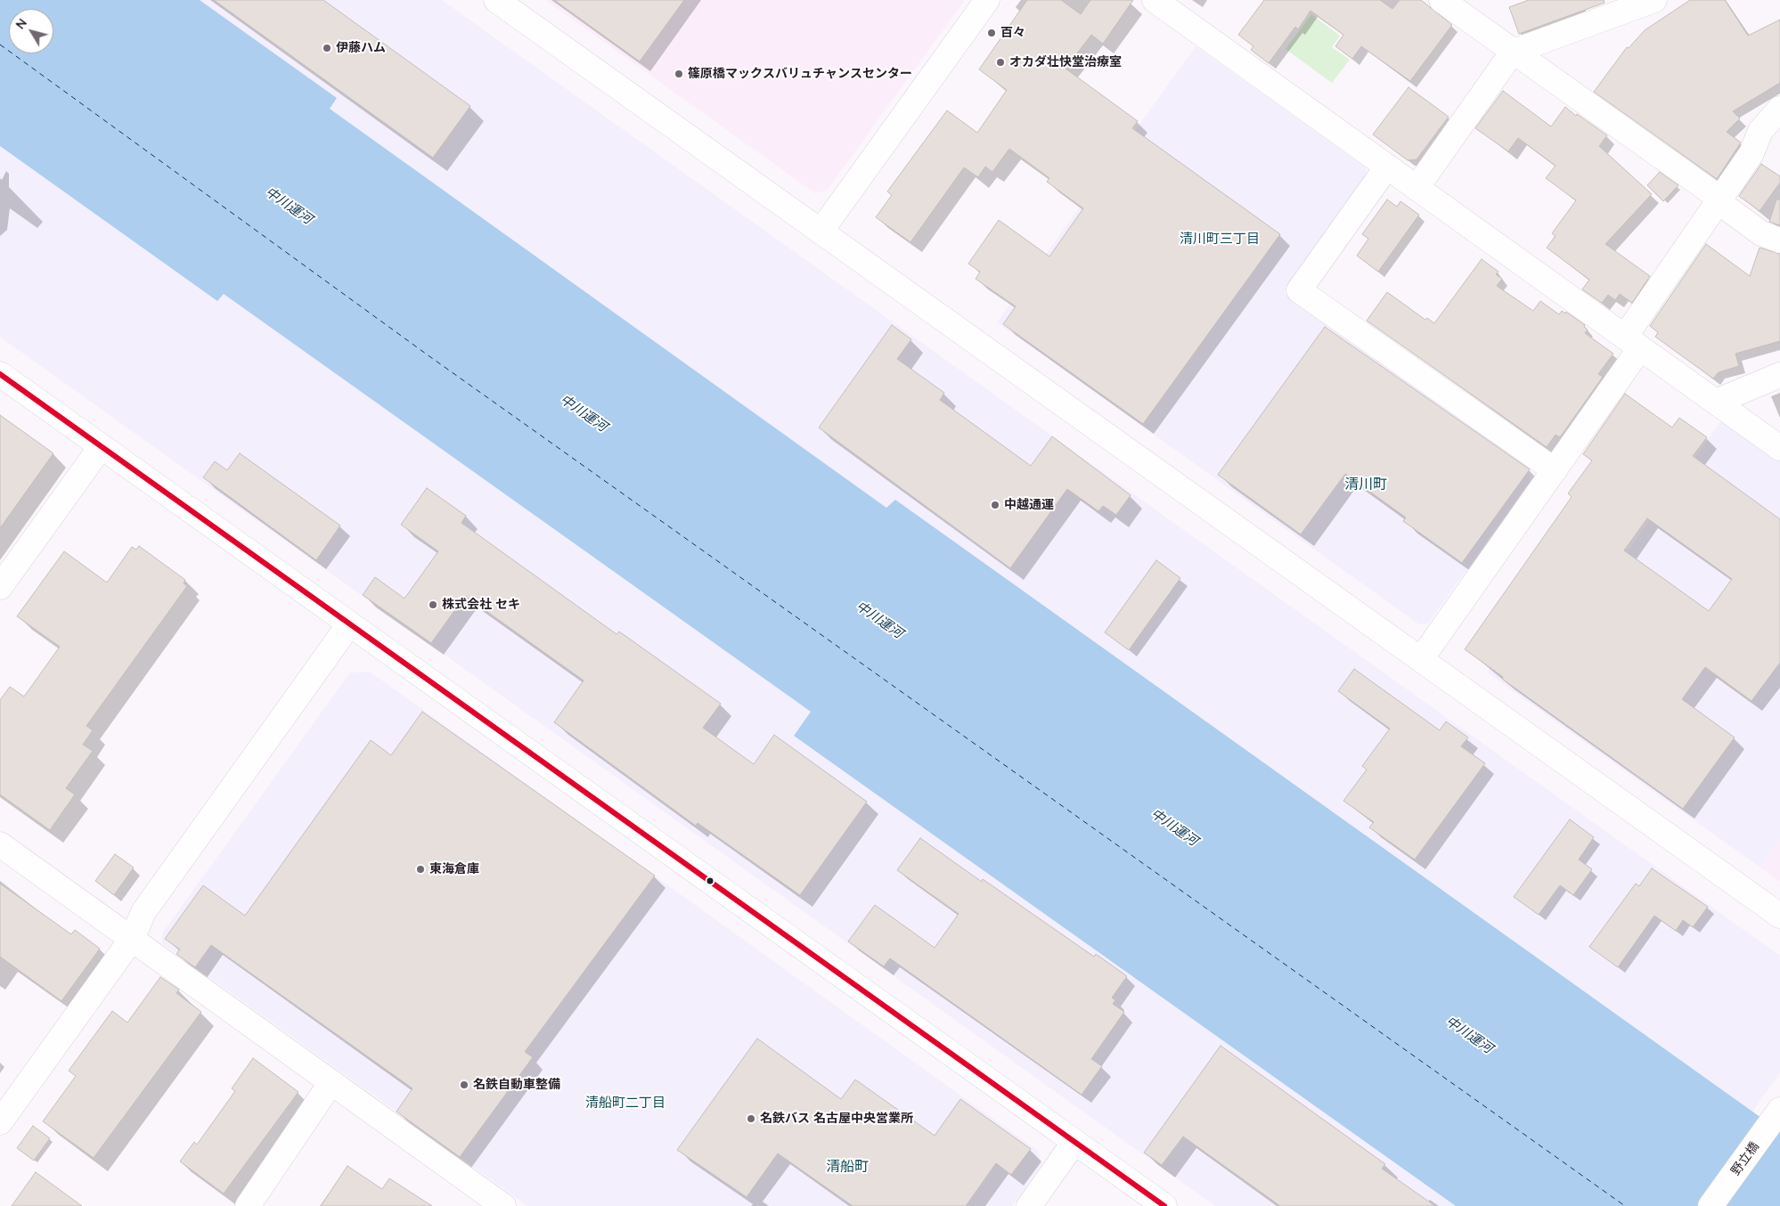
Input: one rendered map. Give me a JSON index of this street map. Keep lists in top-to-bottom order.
{
  "streets": {
    "street": ["野立橋"]
  },
  "districts": [
    "清川町三丁目",
    "清川町",
    "清船町二丁目",
    "清船町"
  ],
  "water": ["中川運河"],
  "places": [
    "百々",
    "伊藤ハム",
    "オカダ壮快堂治療室",
    "篠原橋マックスバリュチャンスセンター",
    "中越通運",
    "株式会社 セキ",
    "東海倉庫",
    "名鉄自動車整備",
    "名鉄バス 名古屋中央営業所"
  ],
  "north": "top left"
}
